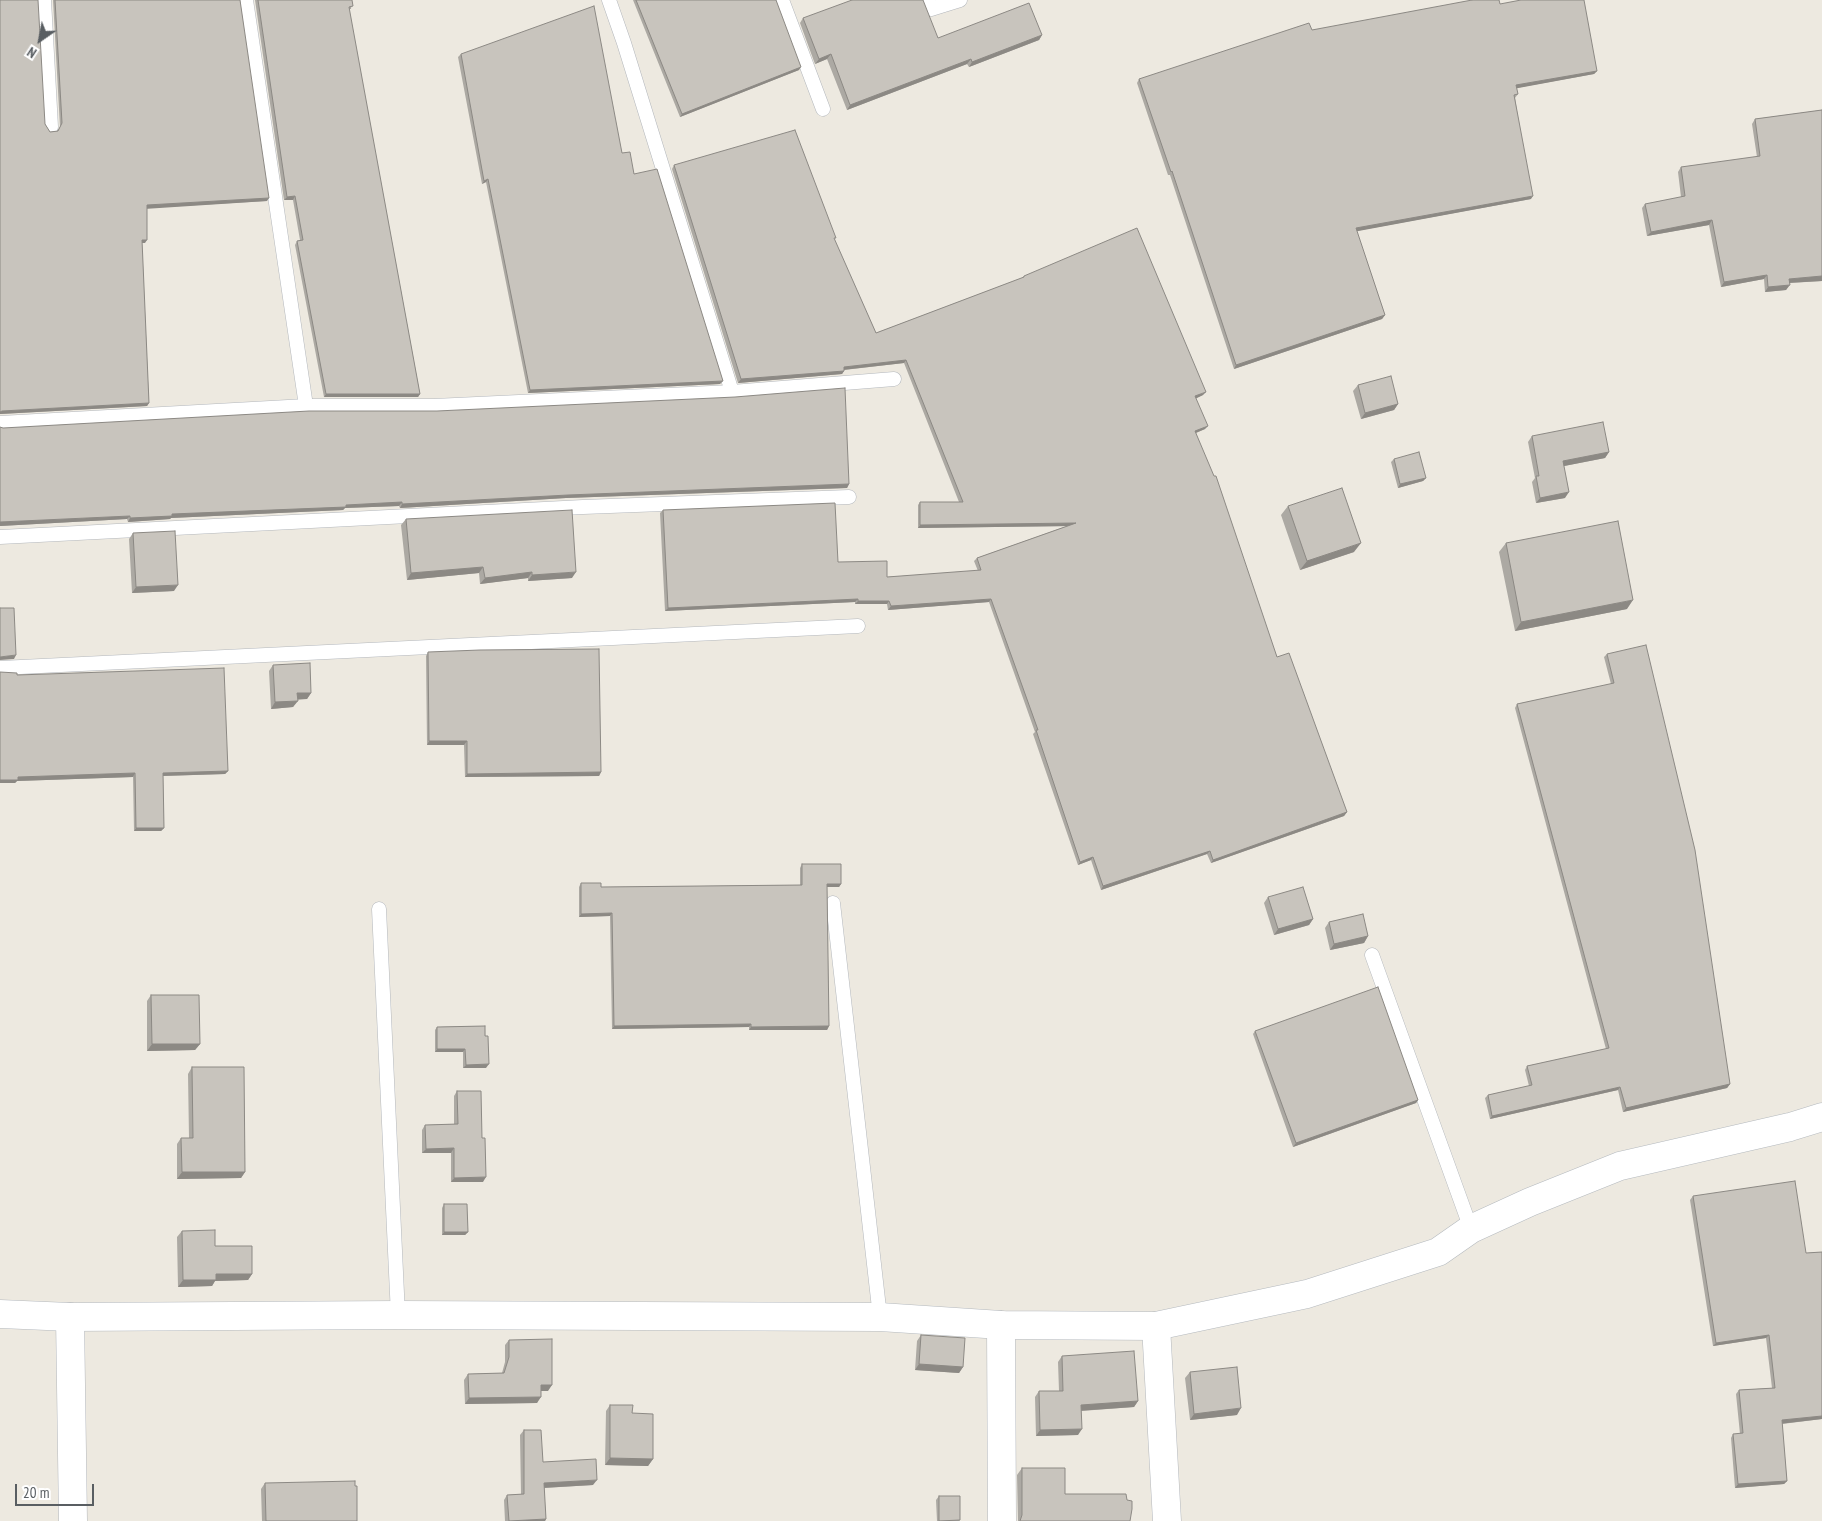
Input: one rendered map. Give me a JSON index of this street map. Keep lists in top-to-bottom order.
{
  "scale_bar": "20 m",
  "north": "bottom left"
}
